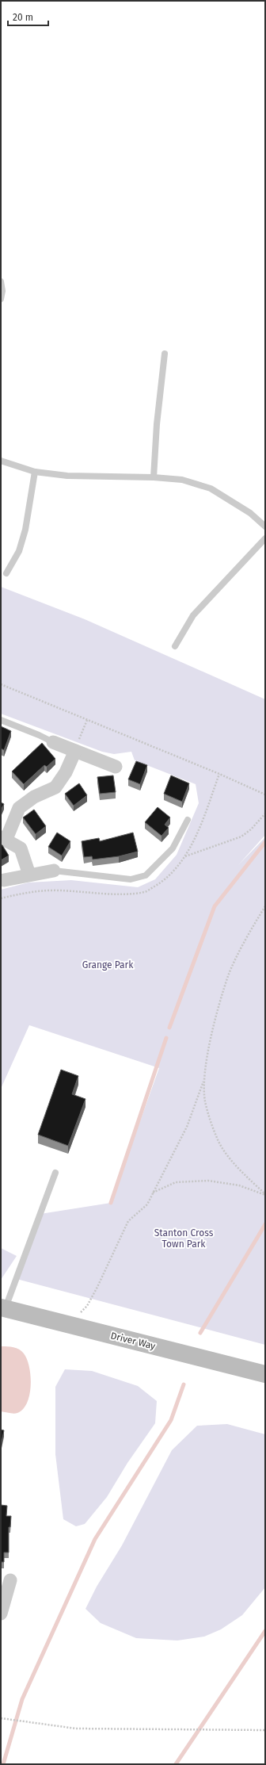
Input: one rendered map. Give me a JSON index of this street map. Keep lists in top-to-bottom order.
{
  "streets": {
    "main road": ["Driver Way"]
  },
  "parks": ["Grange Park", "Stanton Cross Town Park"],
  "scale_bar": "20 m"
}
